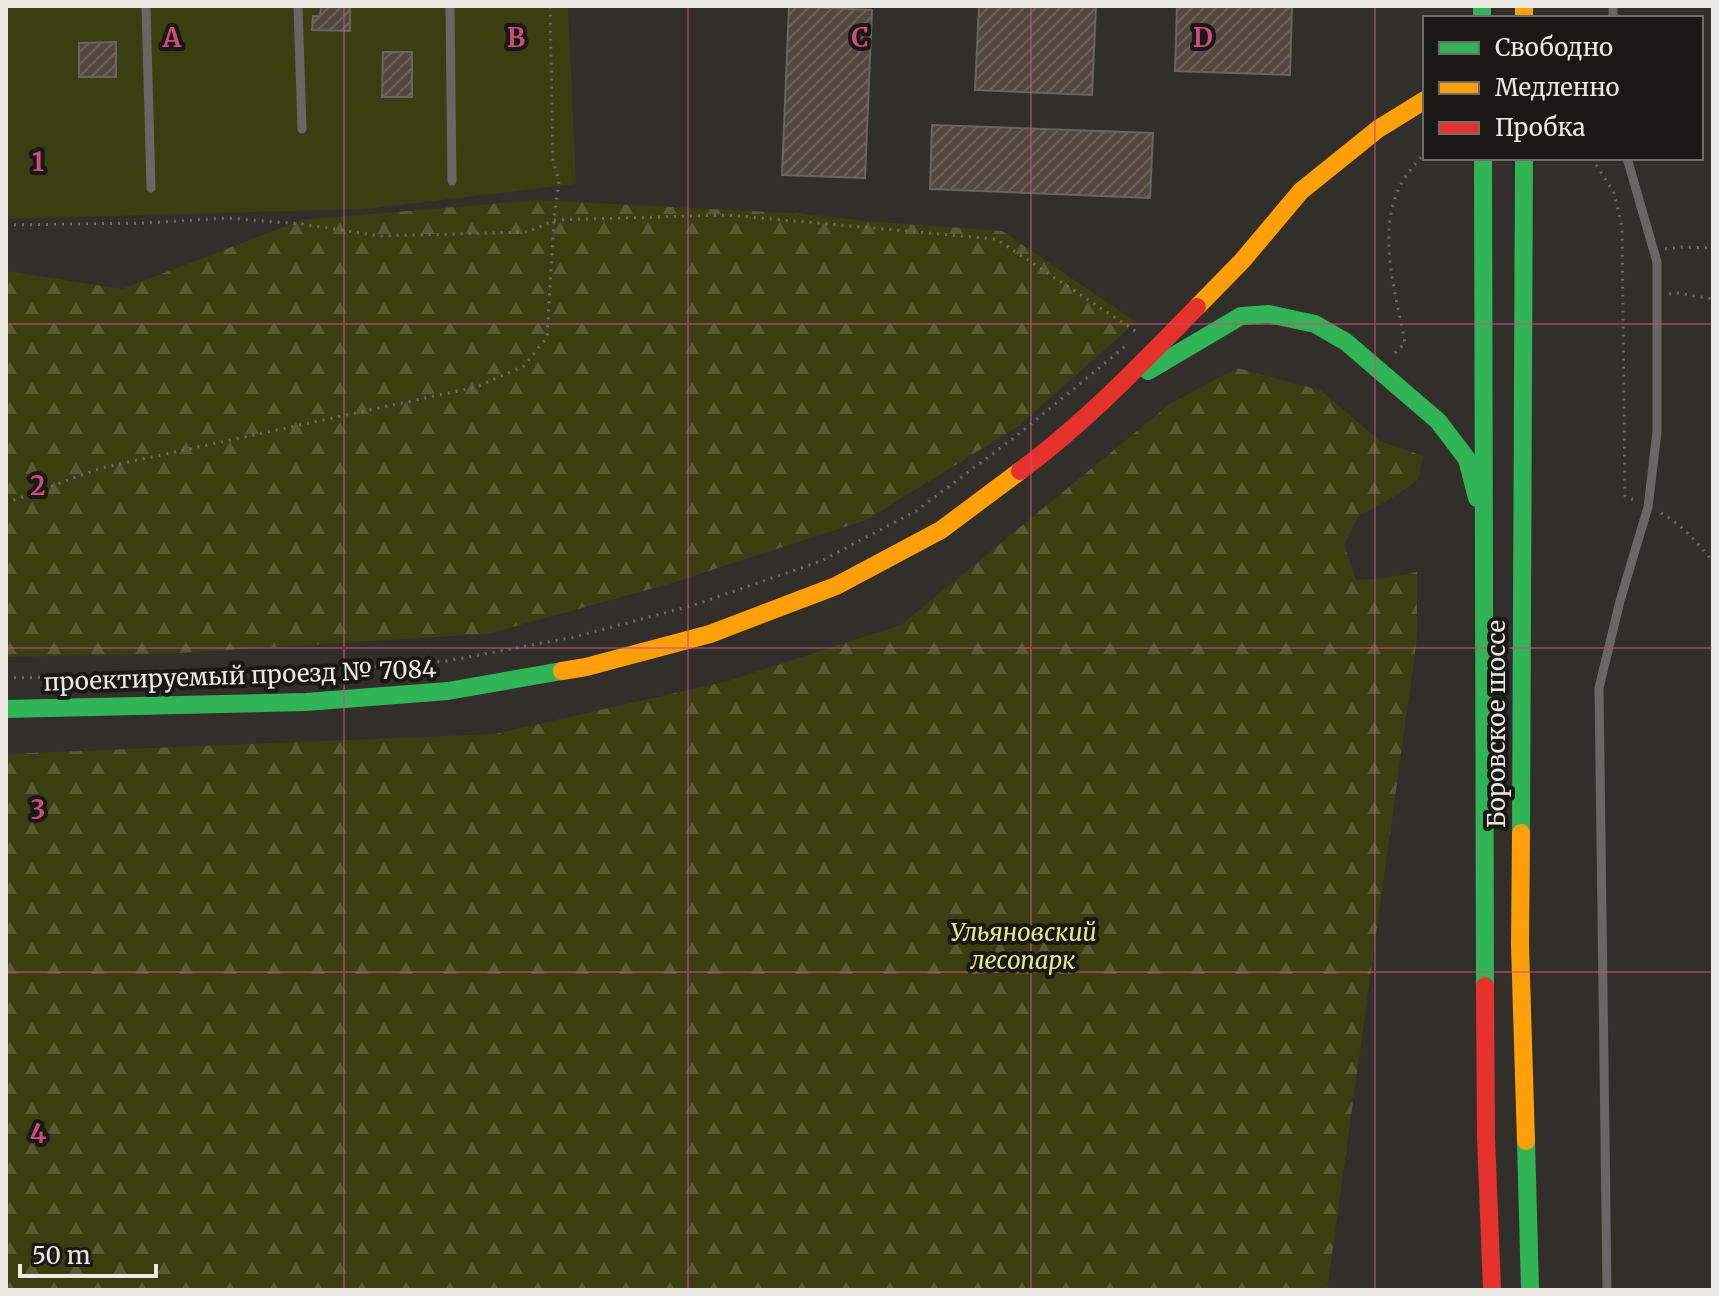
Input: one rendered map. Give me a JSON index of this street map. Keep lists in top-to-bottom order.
{
  "streets": {
    "main road": ["проектируемый проезд № 7084", "Боровское шоссе"]
  },
  "crossings": [
    ["проектируемый проезд № 7084", "Боровское шоссе"]
  ],
  "parks": ["Ульяновский лесопарк"],
  "legend": ["Свободно", "Медленно", "Пробка"],
  "scale_bar": "50 m",
  "grid": {
    "columns": [
      "A",
      "B",
      "C",
      "D"
    ],
    "rows": [
      "1",
      "2",
      "3",
      "4"
    ]
  }
}
